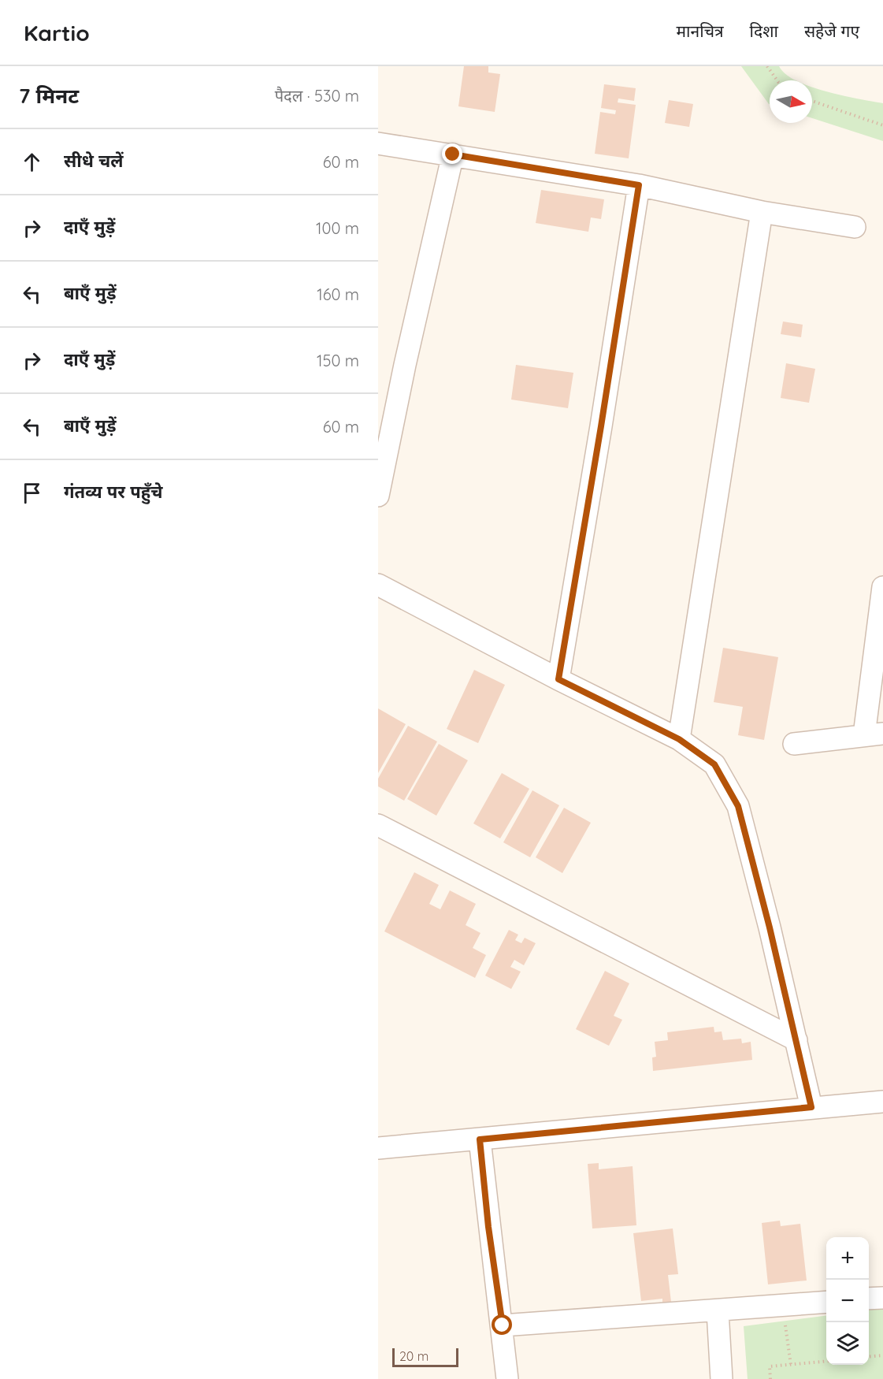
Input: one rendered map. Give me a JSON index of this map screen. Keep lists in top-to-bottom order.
{
  "scale_bar": "20 m",
  "north": "right",
  "page": {
    "header": "Kartio",
    "nav": ["मानचित्र", "दिशा", "सहेजे गए"],
    "heading": ["7 मिनट", "पैदल · 530 m"],
    "list": [
      ["सीधे चलें", "60 m"],
      ["दाएँ मुड़ें", "100 m"],
      ["बाएँ मुड़ें", "160 m"],
      ["दाएँ मुड़ें", "150 m"],
      ["बाएँ मुड़ें", "60 m"],
      "गंतव्य पर पहुँचे"
    ],
    "map_buttons": ["+", "−"],
    "scale": "20 m"
  }
}
